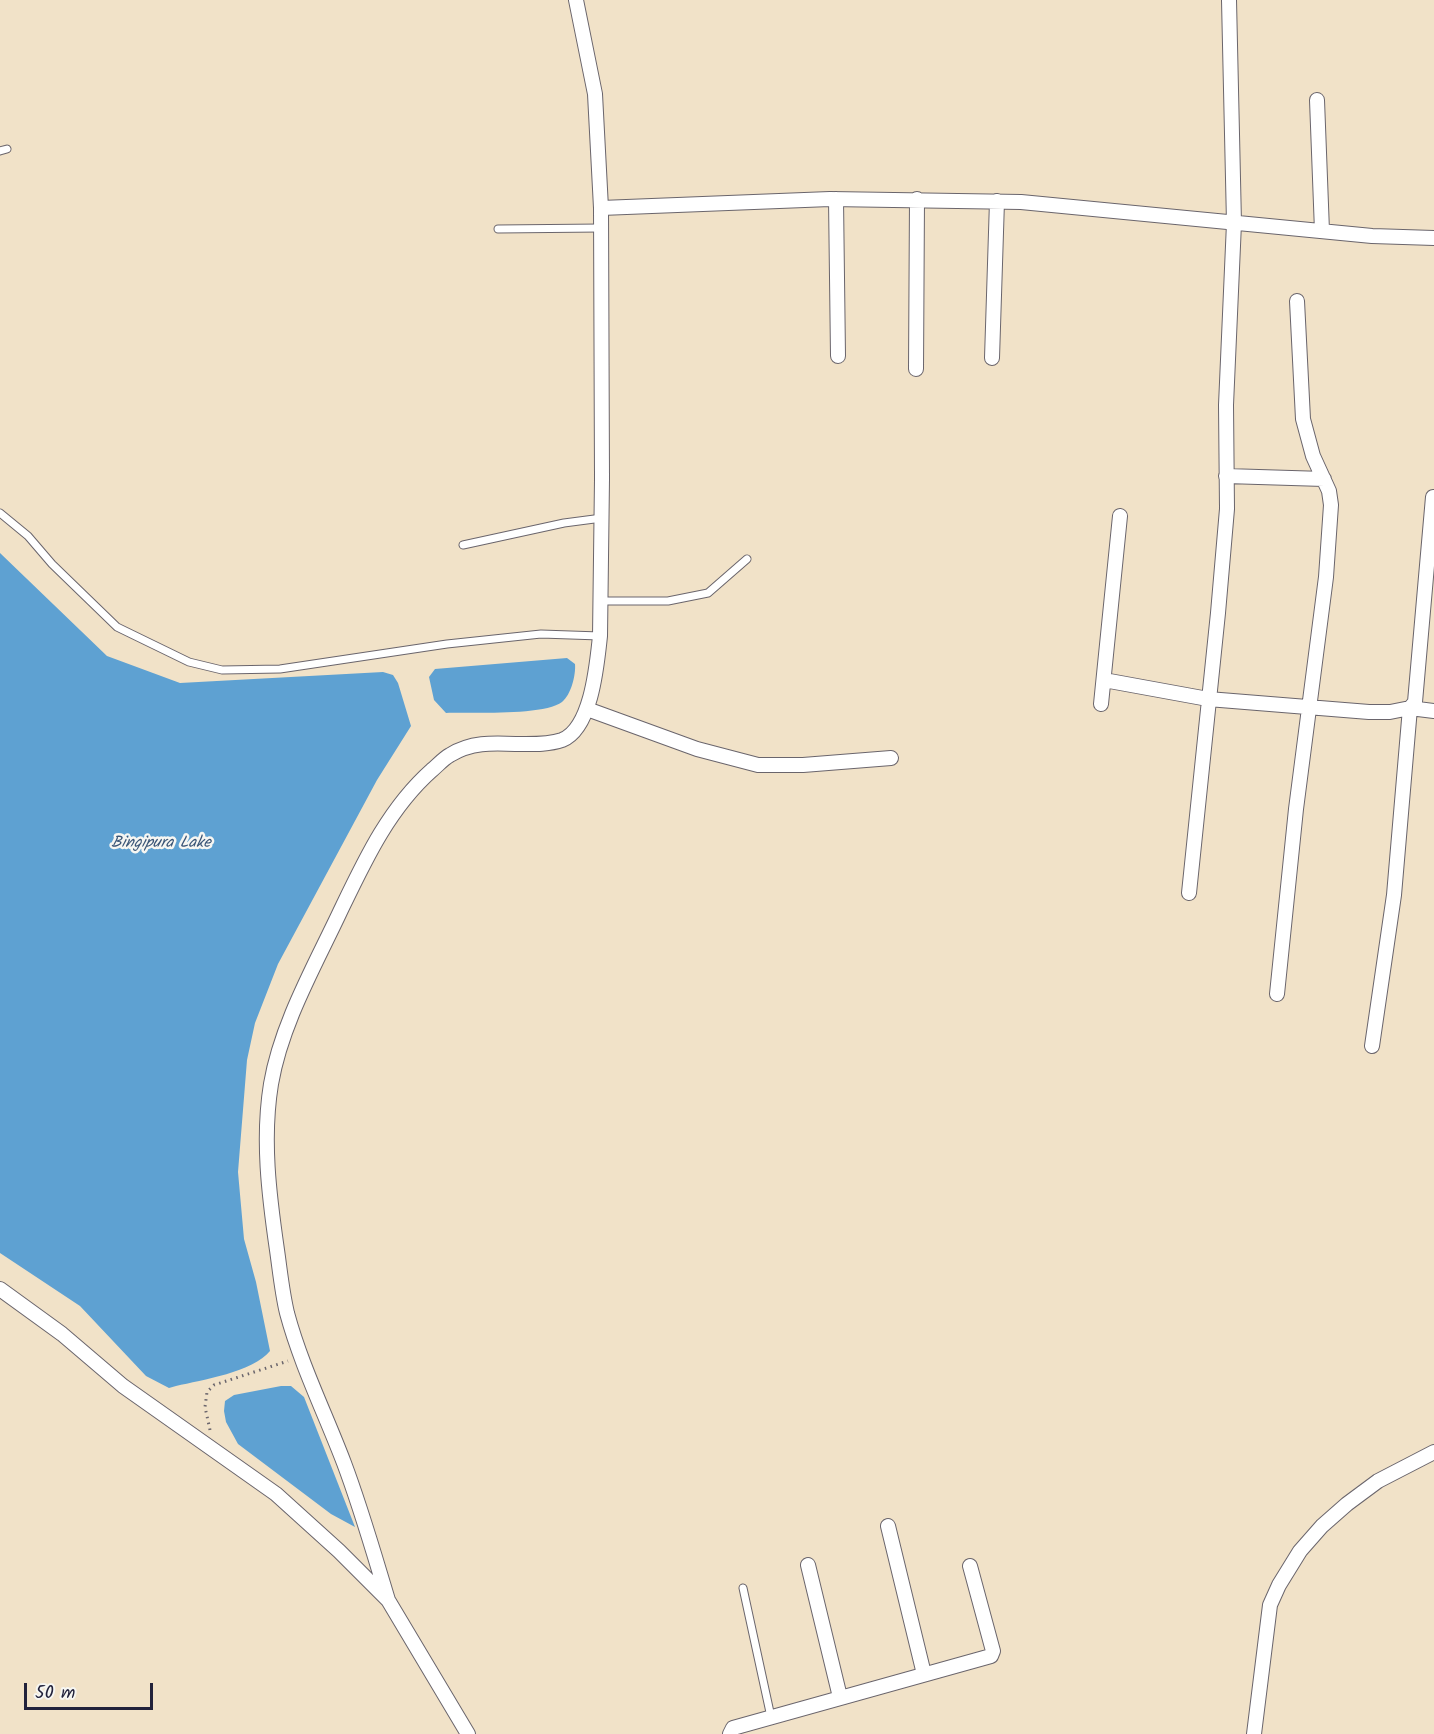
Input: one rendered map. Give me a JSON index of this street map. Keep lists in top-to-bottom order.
{
  "water": ["Bingipura Lake"],
  "scale_bar": "50 m"
}
